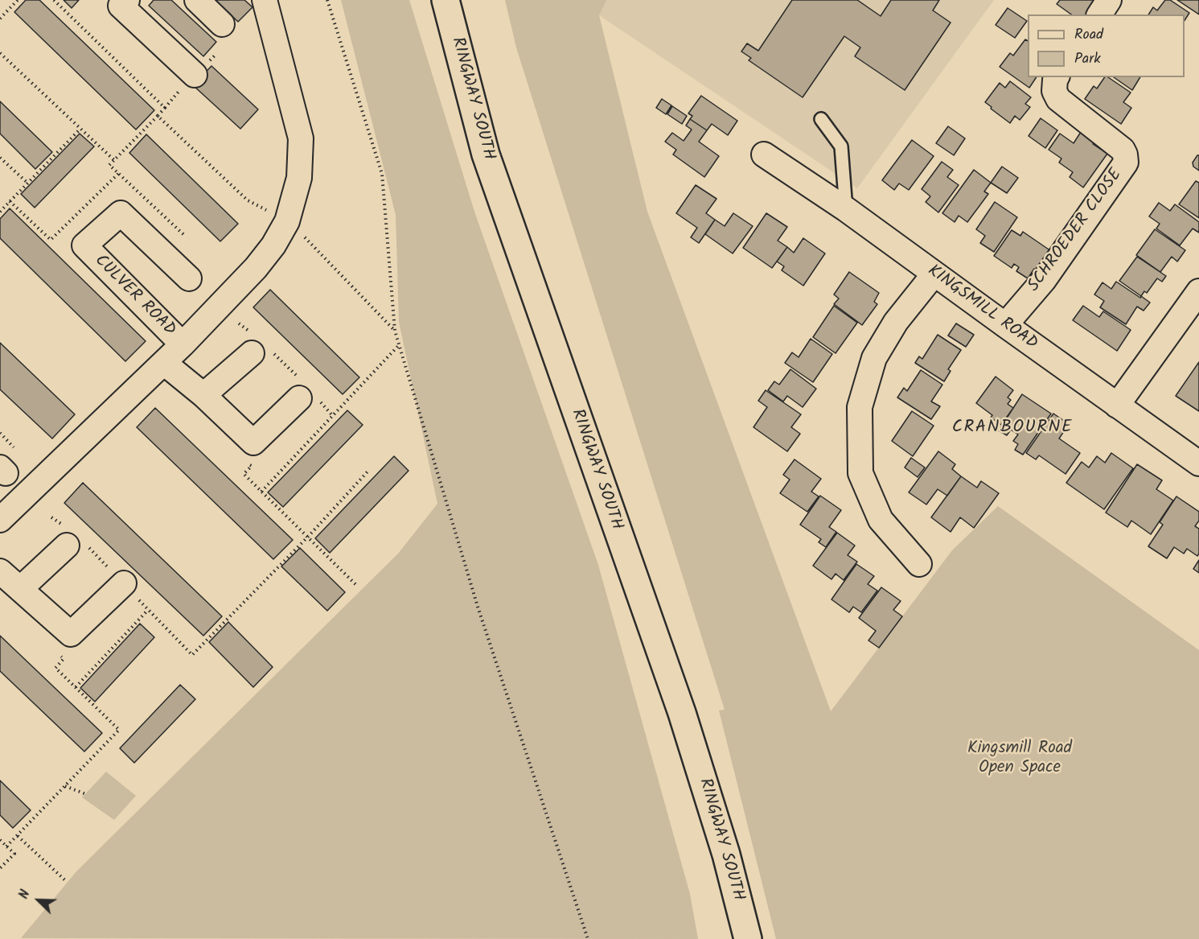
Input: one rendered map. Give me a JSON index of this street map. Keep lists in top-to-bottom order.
{
  "streets": {
    "main road": ["RINGWAY SOUTH"],
    "street": ["SCHROEDER CLOSE", "CULVER ROAD", "KINGSMILL ROAD"]
  },
  "crossings": [
    ["SCHROEDER CLOSE", "KINGSMILL ROAD"]
  ],
  "districts": ["CRANBOURNE"],
  "parks": ["Kingsmill Road Open Space"],
  "legend": ["Road", "Park"],
  "north": "top left"
}
